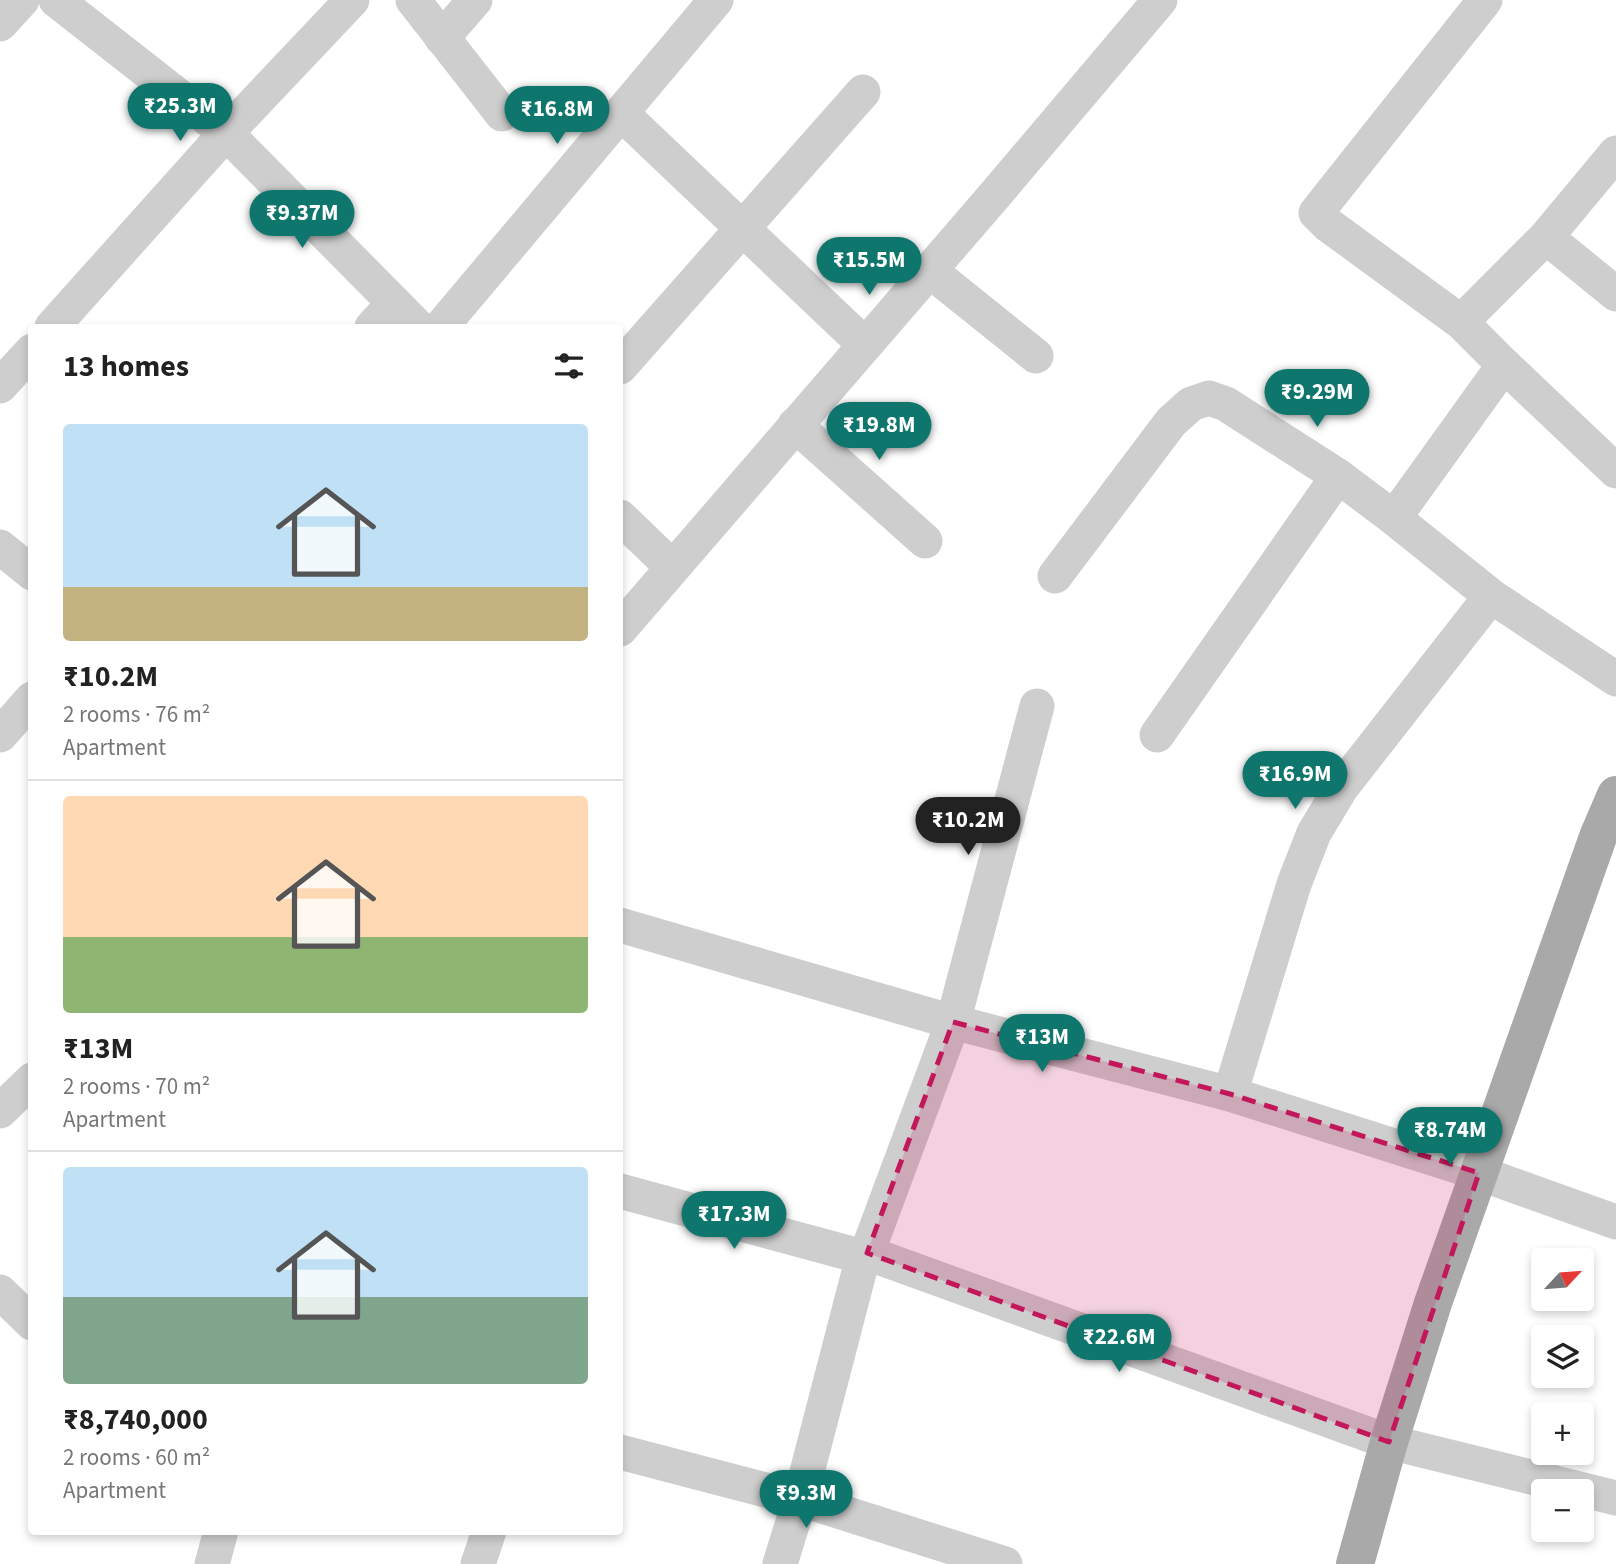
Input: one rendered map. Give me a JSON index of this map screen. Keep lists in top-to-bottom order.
{
  "north": "top right",
  "page": {
    "price": [
      "₹25.3M",
      "₹16.8M",
      "₹9.37M",
      "₹15.5M",
      "₹9.29M",
      "₹19.8M",
      "₹16.9M",
      "₹10.2M",
      "₹13M",
      "₹8.74M",
      "₹17.3M",
      "₹22.6M",
      "₹9.3M"
    ],
    "heading": "13 homes",
    "list": [
      {
        "name": "₹10.2M",
        "note": "2 rooms · 76 m² · Apartment"
      },
      {
        "name": "₹13M",
        "note": "2 rooms · 70 m² · Apartment"
      },
      {
        "name": "₹8,740,000",
        "note": "2 rooms · 60 m² · Apartment"
      }
    ],
    "map_buttons": ["+", "−"]
  }
}
